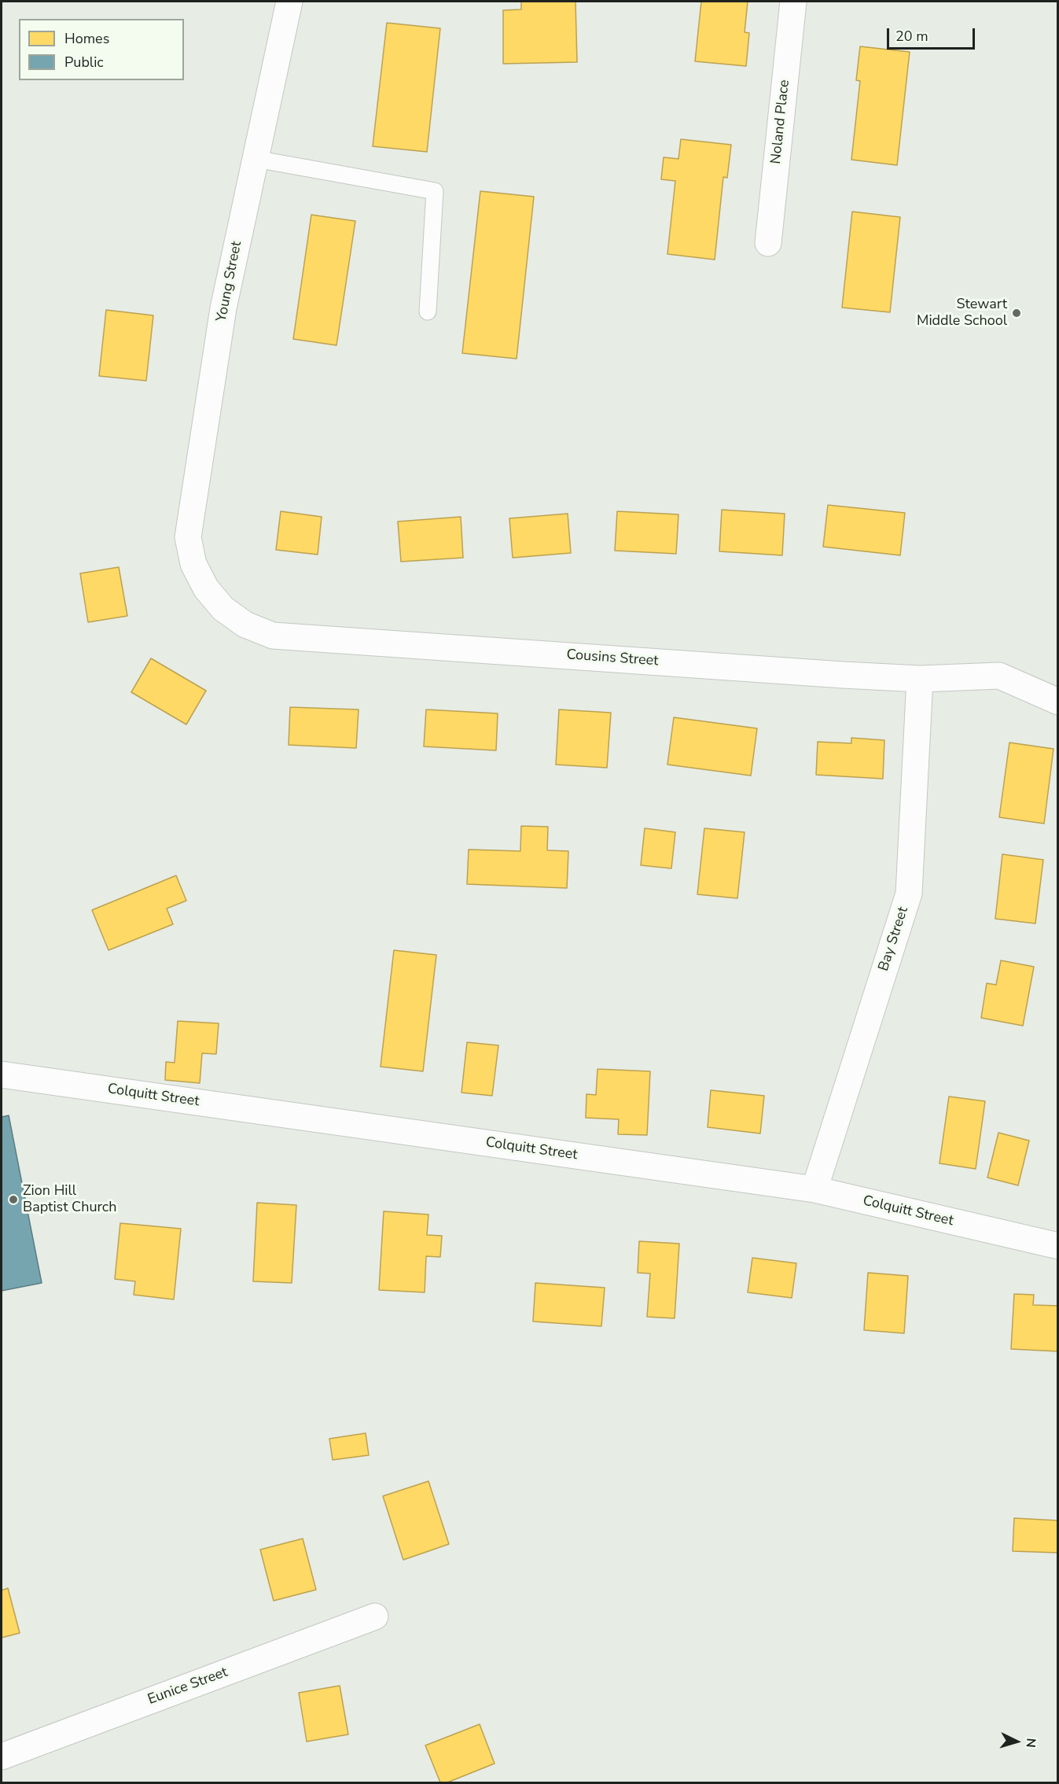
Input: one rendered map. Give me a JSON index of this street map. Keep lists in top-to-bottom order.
{
  "streets": {
    "street": [
      "Noland Place",
      "Young Street",
      "Cousins Street",
      "Bay Street",
      "Colquitt Street",
      "Eunice Street"
    ]
  },
  "crossings": [
    ["Young Street", "Cousins Street"],
    ["Cousins Street", "Bay Street"],
    ["Bay Street", "Colquitt Street"]
  ],
  "places": ["Stewart Middle School", "Zion Hill Baptist Church"],
  "legend": ["Homes", "Public"],
  "scale_bar": "20 m",
  "north": "right"
}
